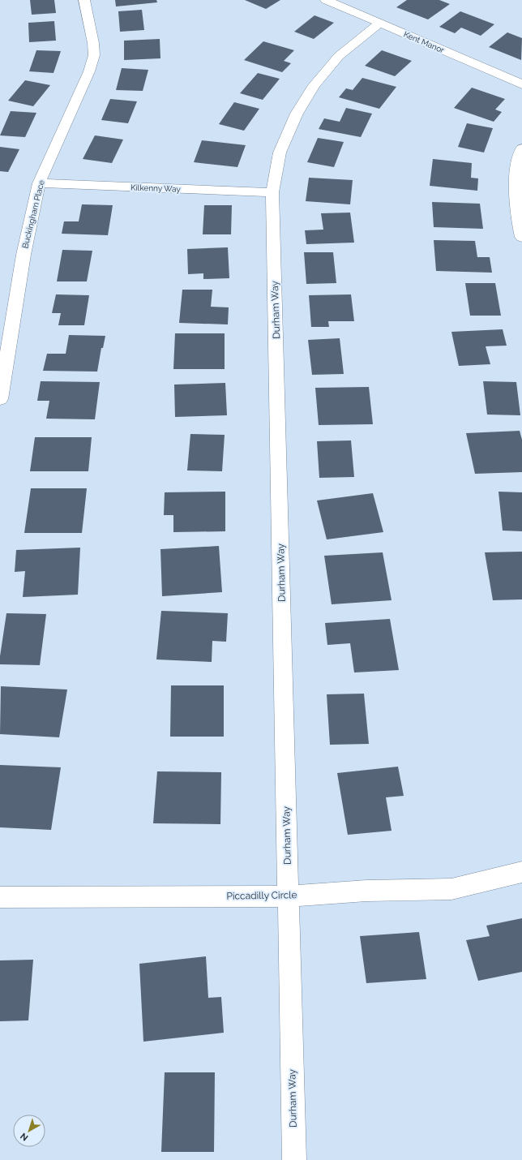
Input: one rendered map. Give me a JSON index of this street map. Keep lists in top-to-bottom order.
{
  "streets": {
    "street": [
      "Kent Manor",
      "Kilkenny Way",
      "Buckingham Place",
      "Durham Way",
      "Piccadilly Circle"
    ]
  },
  "crossings": [
    ["Kent Manor", "Durham Way"],
    ["Kilkenny Way", "Buckingham Place"],
    ["Kilkenny Way", "Durham Way"],
    ["Durham Way", "Piccadilly Circle"]
  ],
  "north": "bottom left"
}
